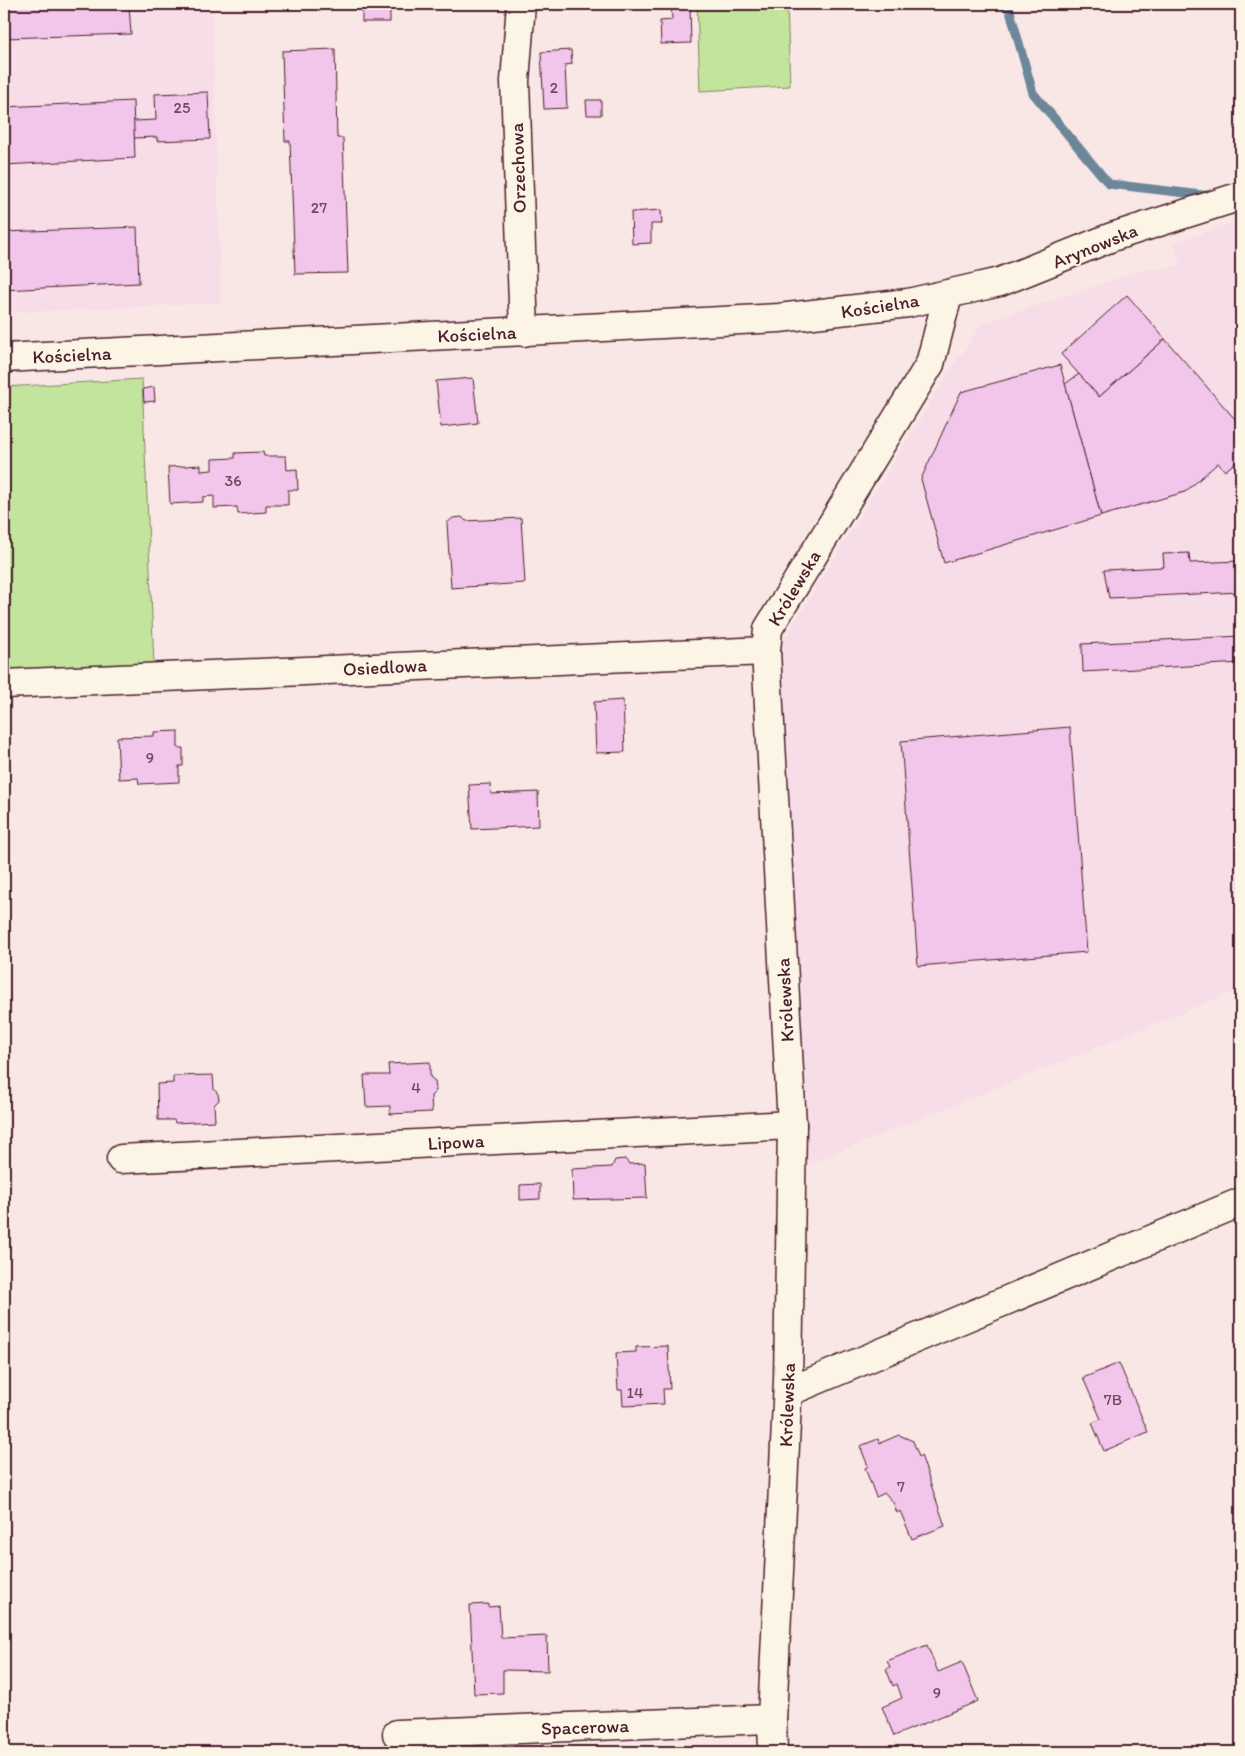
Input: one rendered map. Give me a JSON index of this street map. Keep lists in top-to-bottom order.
{
  "streets": {
    "street": [
      "Orzechowa",
      "Arynowska",
      "Kościelna",
      "Królewska",
      "Osiedlowa",
      "Lipowa",
      "Spacerowa"
    ]
  },
  "crossings": [
    ["Orzechowa", "Kościelna"],
    ["Arynowska", "Kościelna"],
    ["Arynowska", "Królewska"],
    ["Kościelna", "Królewska"],
    ["Królewska", "Osiedlowa"],
    ["Królewska", "Lipowa"],
    ["Królewska", "Spacerowa"]
  ],
  "house_numbers": [
    "2",
    "25",
    "27",
    "36",
    "9",
    "4",
    "14",
    "7B",
    "7",
    "9"
  ]
}
